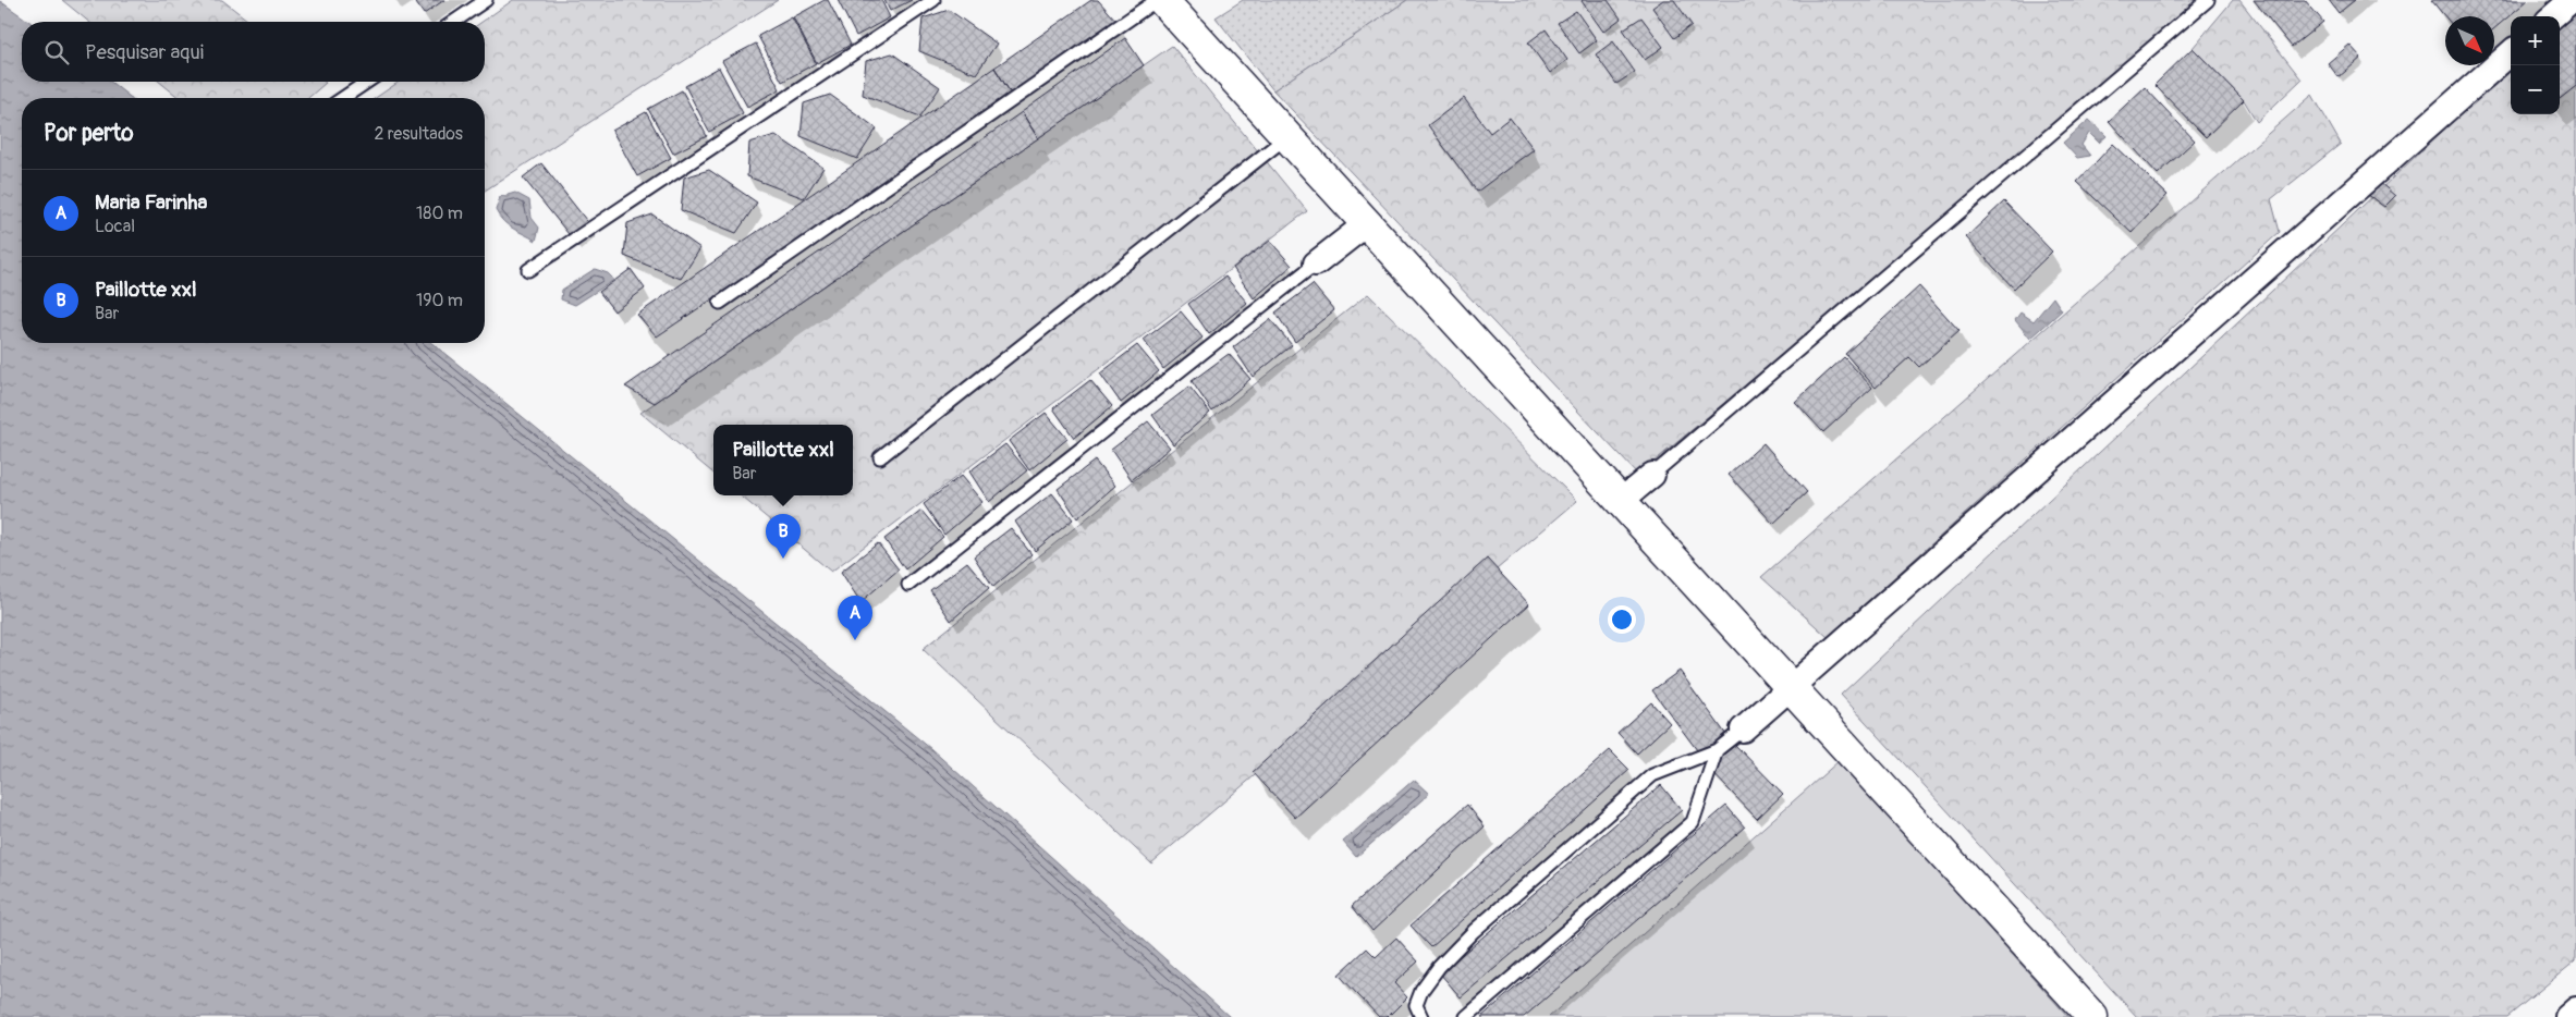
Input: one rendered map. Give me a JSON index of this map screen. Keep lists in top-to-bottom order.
{
  "north": "bottom right",
  "page": {
    "map_buttons": ["+", "−"],
    "search": "Pesquisar aqui",
    "heading": ["Por perto", "2 resultados"],
    "list": [
      {
        "mark": "A",
        "name": "Maria Farinha",
        "note": "Local",
        "value": "180 m"
      },
      {
        "mark": "B",
        "name": "Paillotte xxl",
        "note": "Bar",
        "value": "190 m"
      }
    ],
    "popup": ["Paillotte xxl", "Bar"],
    "pins": ["B", "A"]
  }
}
